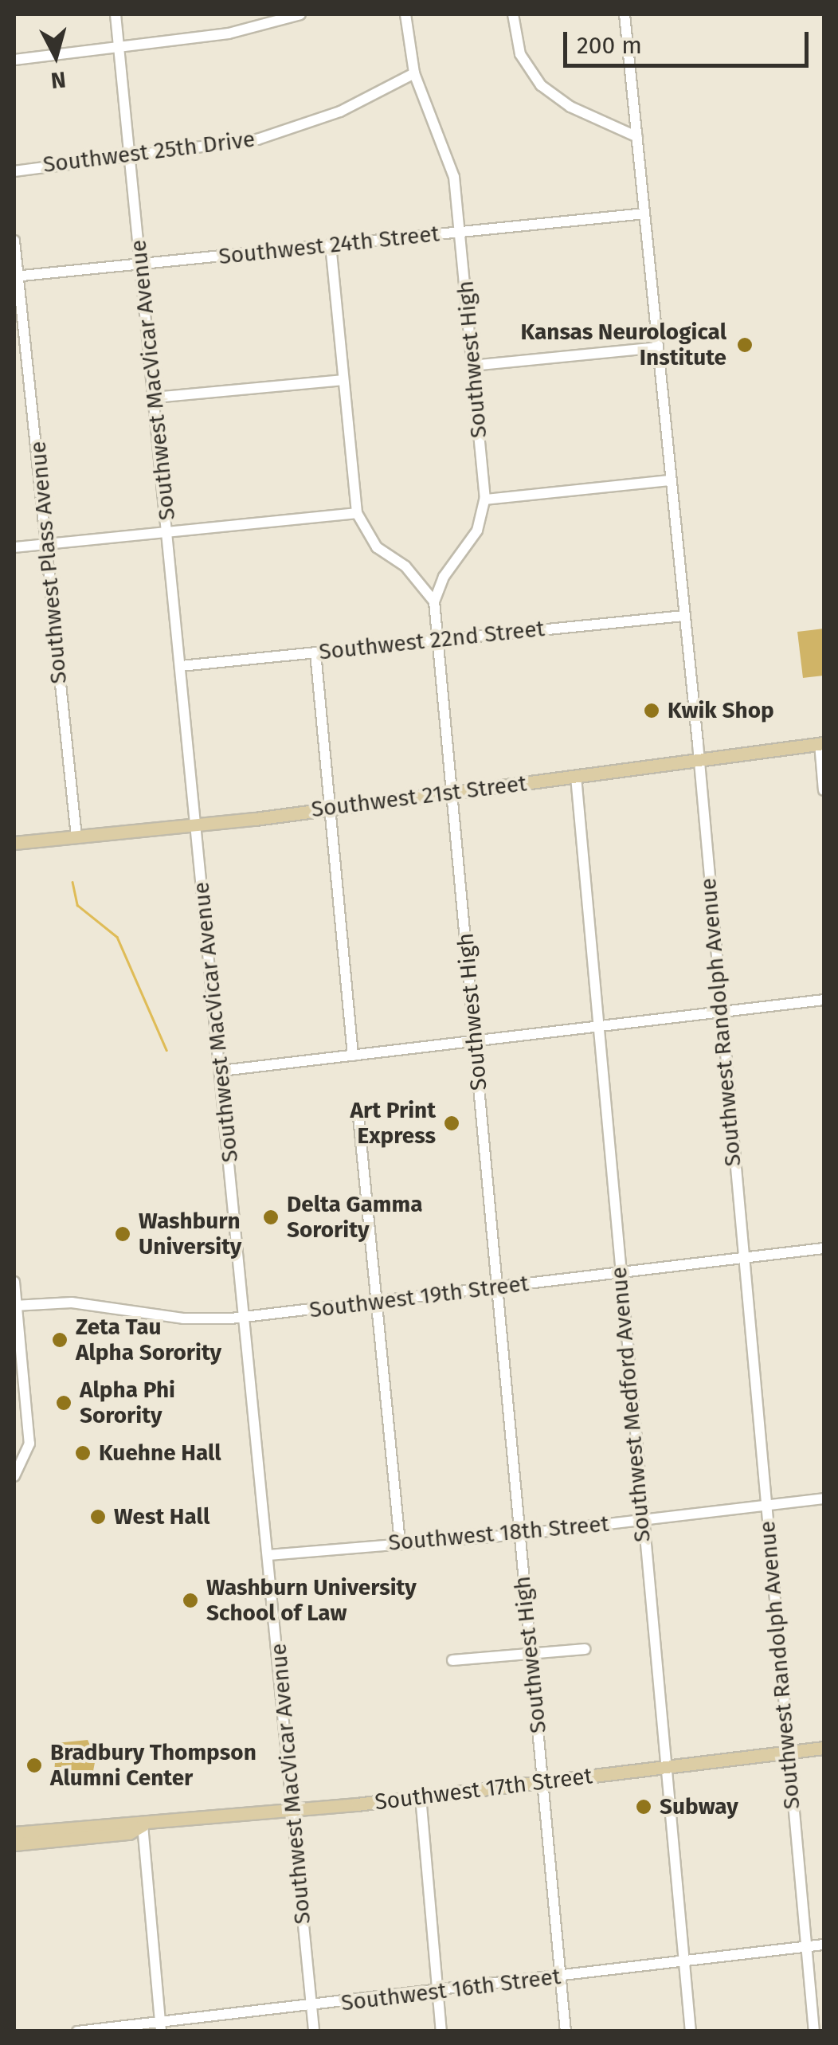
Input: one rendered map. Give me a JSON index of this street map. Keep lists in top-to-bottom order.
{
  "streets": {
    "main road": ["Southwest 21st Street", "Southwest 17th Street"],
    "street": [
      "Southwest 25th Drive",
      "Southwest 24th Street",
      "Southwest High",
      "Southwest MacVicar Avenue",
      "Southwest Plass Avenue",
      "Southwest 22nd Street",
      "Southwest Randolph Avenue",
      "Southwest 19th Street",
      "Southwest Medford Avenue",
      "Southwest 18th Street",
      "Southwest 16th Street"
    ]
  },
  "crossings": [
    ["Southwest 25th Drive", "Southwest High"],
    ["Southwest 25th Drive", "Southwest MacVicar Avenue"],
    ["Southwest 24th Street", "Southwest High"],
    ["Southwest 24th Street", "Southwest MacVicar Avenue"],
    ["Southwest 24th Street", "Southwest Plass Avenue"],
    ["Southwest 24th Street", "Southwest Randolph Avenue"],
    ["Southwest High", "Southwest 22nd Street"],
    ["Southwest High", "Southwest 21st Street"],
    ["Southwest High", "Southwest 19th Street"],
    ["Southwest High", "Southwest 18th Street"],
    ["Southwest High", "Southwest 17th Street"],
    ["Southwest High", "Southwest 16th Street"],
    ["Southwest MacVicar Avenue", "Southwest 22nd Street"],
    ["Southwest MacVicar Avenue", "Southwest 21st Street"],
    ["Southwest MacVicar Avenue", "Southwest 19th Street"],
    ["Southwest MacVicar Avenue", "Southwest 18th Street"],
    ["Southwest MacVicar Avenue", "Southwest 17th Street"],
    ["Southwest MacVicar Avenue", "Southwest 16th Street"],
    ["Southwest Plass Avenue", "Southwest 21st Street"],
    ["Southwest 22nd Street", "Southwest Randolph Avenue"],
    ["Southwest 21st Street", "Southwest Randolph Avenue"],
    ["Southwest 21st Street", "Southwest Medford Avenue"],
    ["Southwest Randolph Avenue", "Southwest 19th Street"],
    ["Southwest Randolph Avenue", "Southwest 18th Street"],
    ["Southwest Randolph Avenue", "Southwest 17th Street"],
    ["Southwest Randolph Avenue", "Southwest 16th Street"],
    ["Southwest 19th Street", "Southwest Medford Avenue"],
    ["Southwest Medford Avenue", "Southwest 18th Street"],
    ["Southwest Medford Avenue", "Southwest 17th Street"],
    ["Southwest Medford Avenue", "Southwest 16th Street"]
  ],
  "places": [
    "Kansas Neurological Institute",
    "Kwik Shop",
    "Art Print Express",
    "Delta Gamma Sorority",
    "Washburn University",
    "Zeta Tau Alpha Sorority",
    "Alpha Phi Sorority",
    "Kuehne Hall",
    "West Hall",
    "Washburn University School of Law",
    "Bradbury Thompson Alumni Center",
    "Subway"
  ],
  "scale_bar": "200 m",
  "north": "bottom"
}
